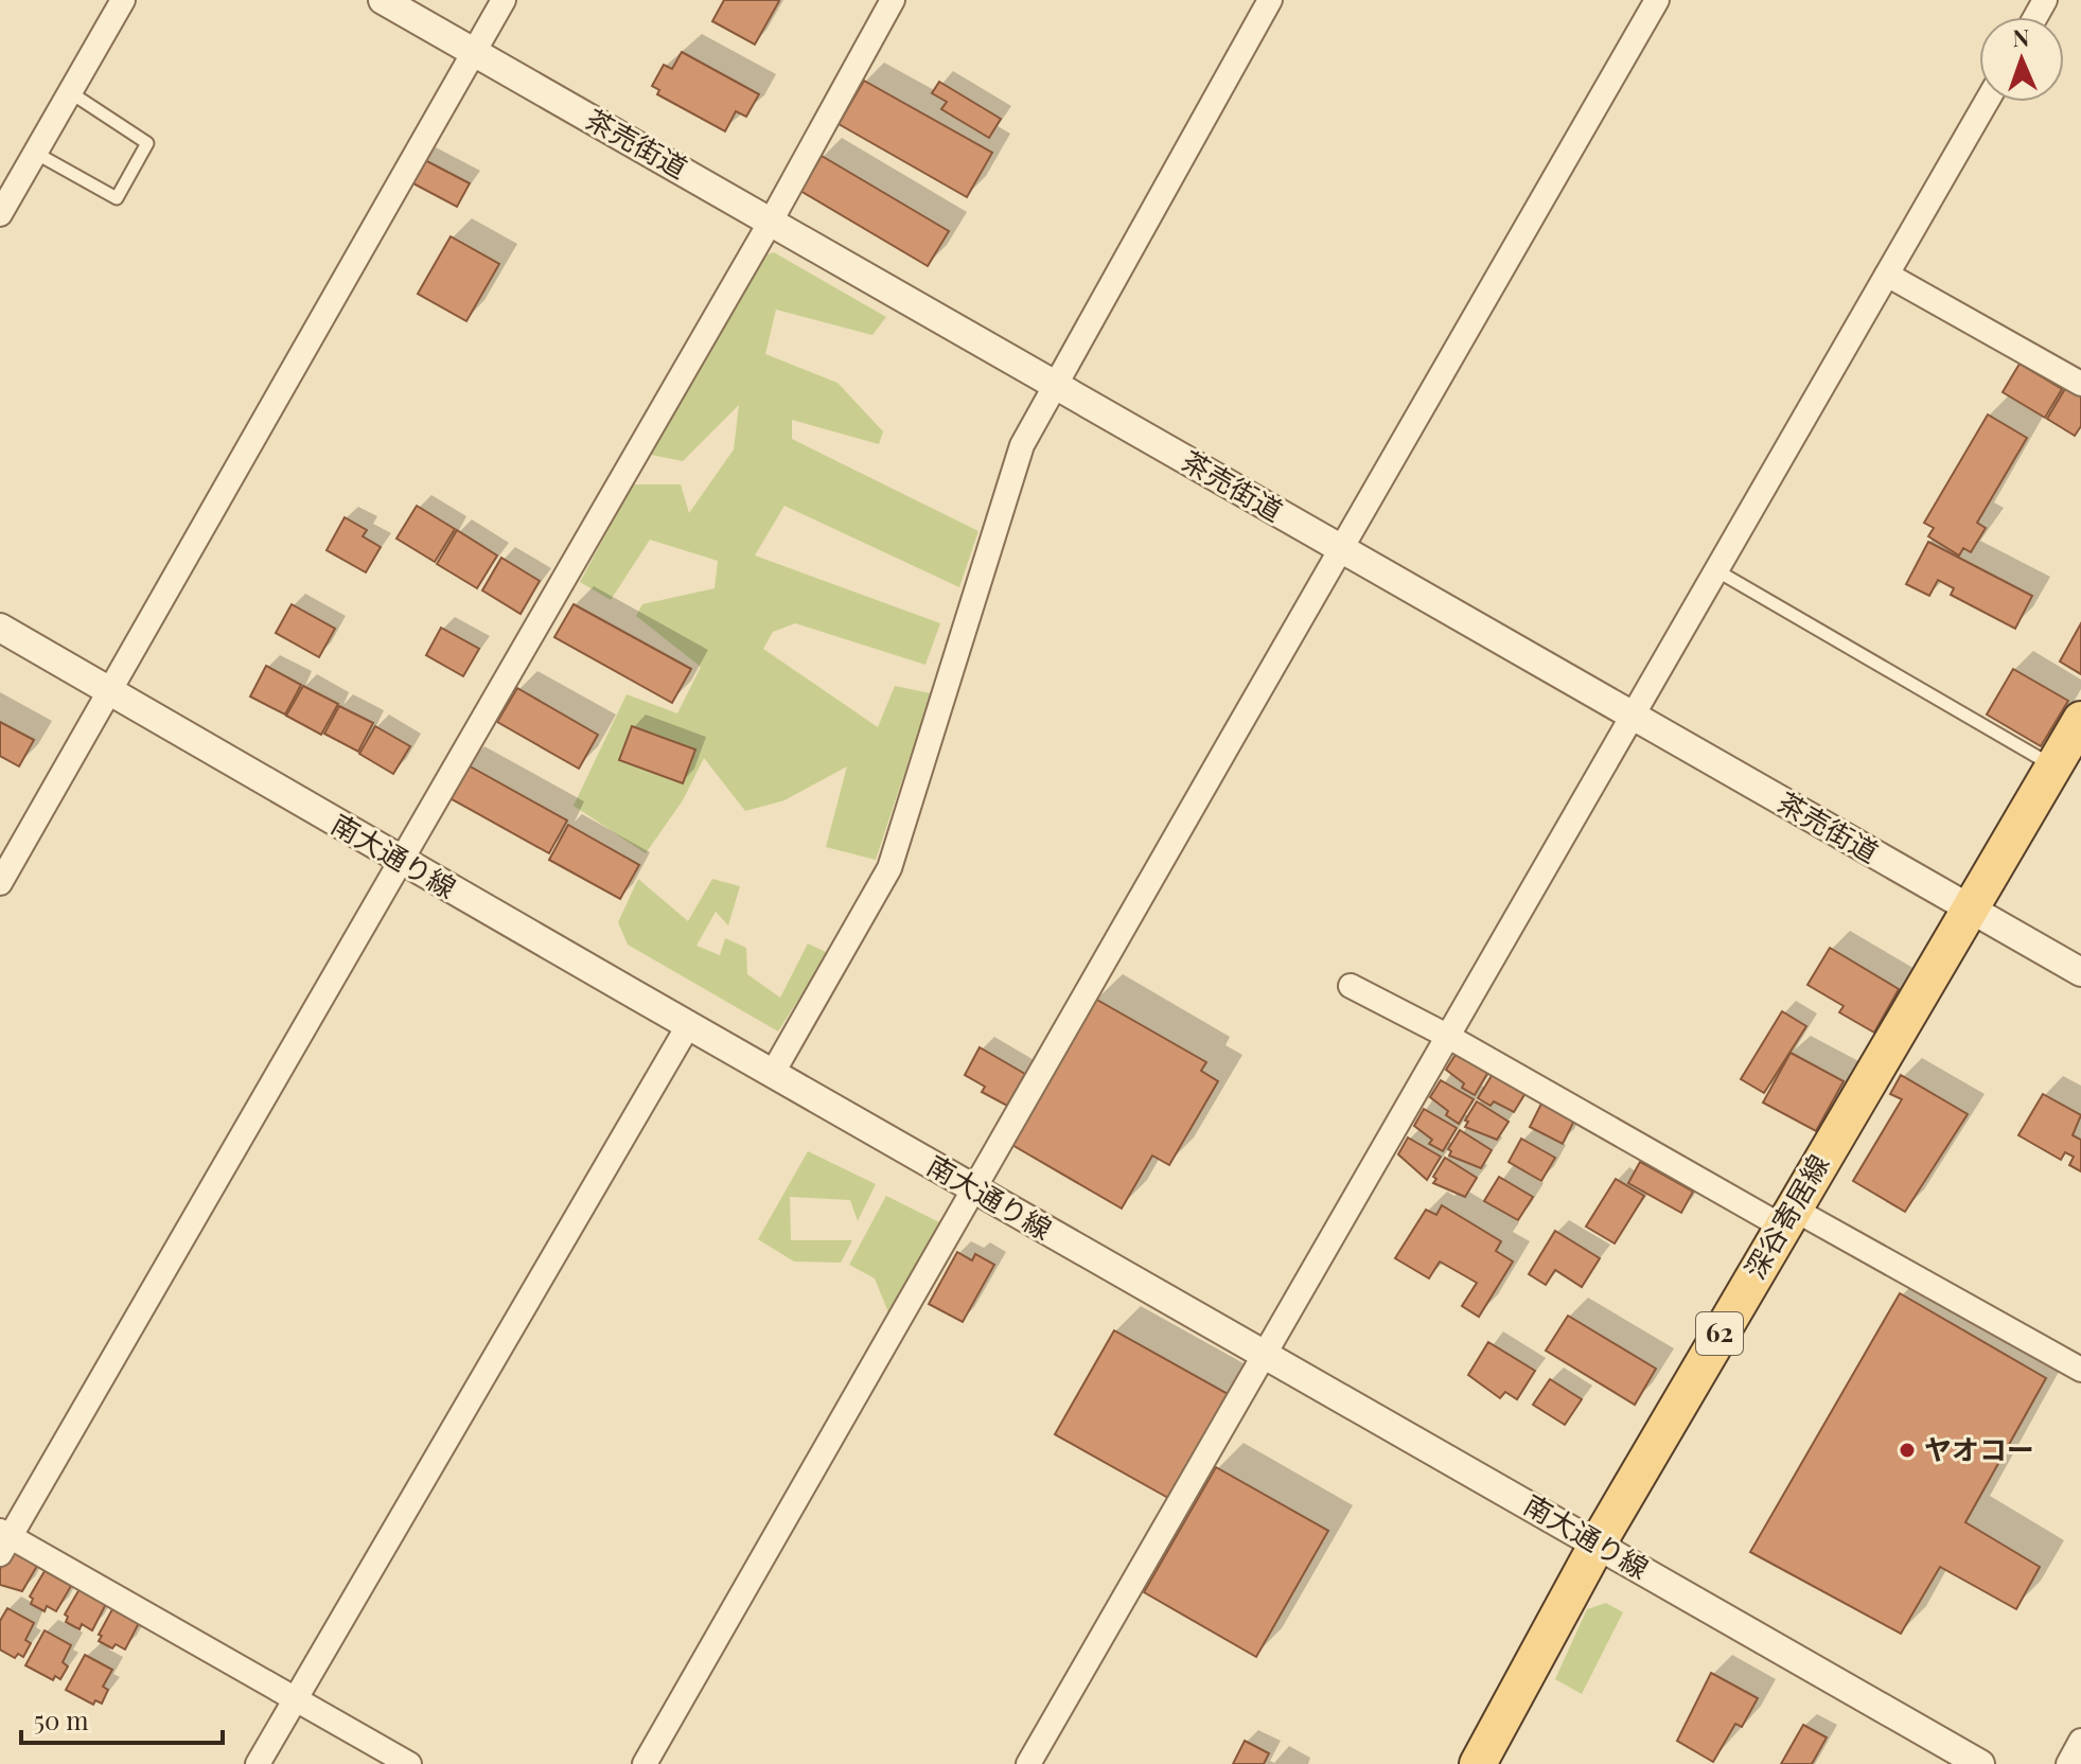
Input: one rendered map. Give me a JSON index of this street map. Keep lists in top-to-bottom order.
{
  "streets": {
    "main road": ["深谷寄居線", "62"],
    "street": ["茶売街道", "南大通り線"]
  },
  "crossings": [
    ["茶売街道", "深谷寄居線"],
    ["南大通り線", "深谷寄居線"]
  ],
  "places": ["ヤオコー"],
  "scale_bar": "50 m",
  "north": "top"
}
